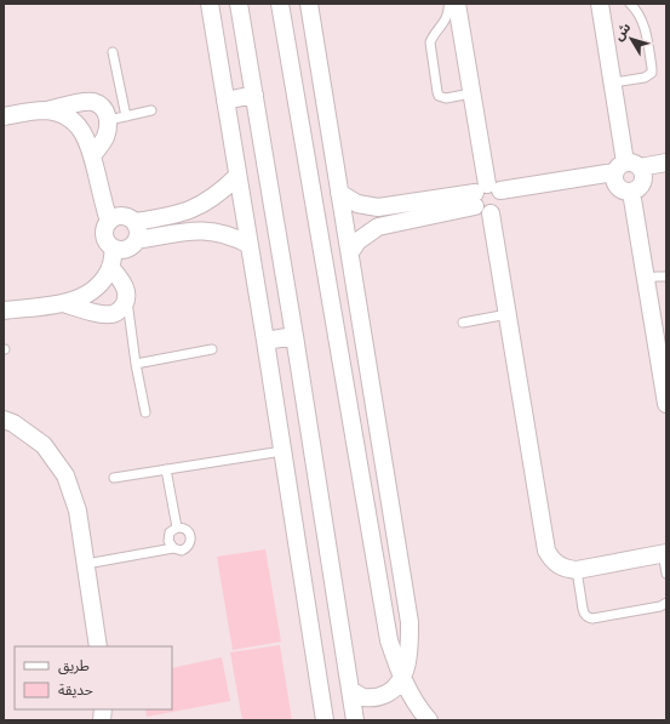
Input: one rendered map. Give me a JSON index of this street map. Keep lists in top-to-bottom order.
{
  "legend": ["طريق", "حديقة"],
  "north": "top left"
}
